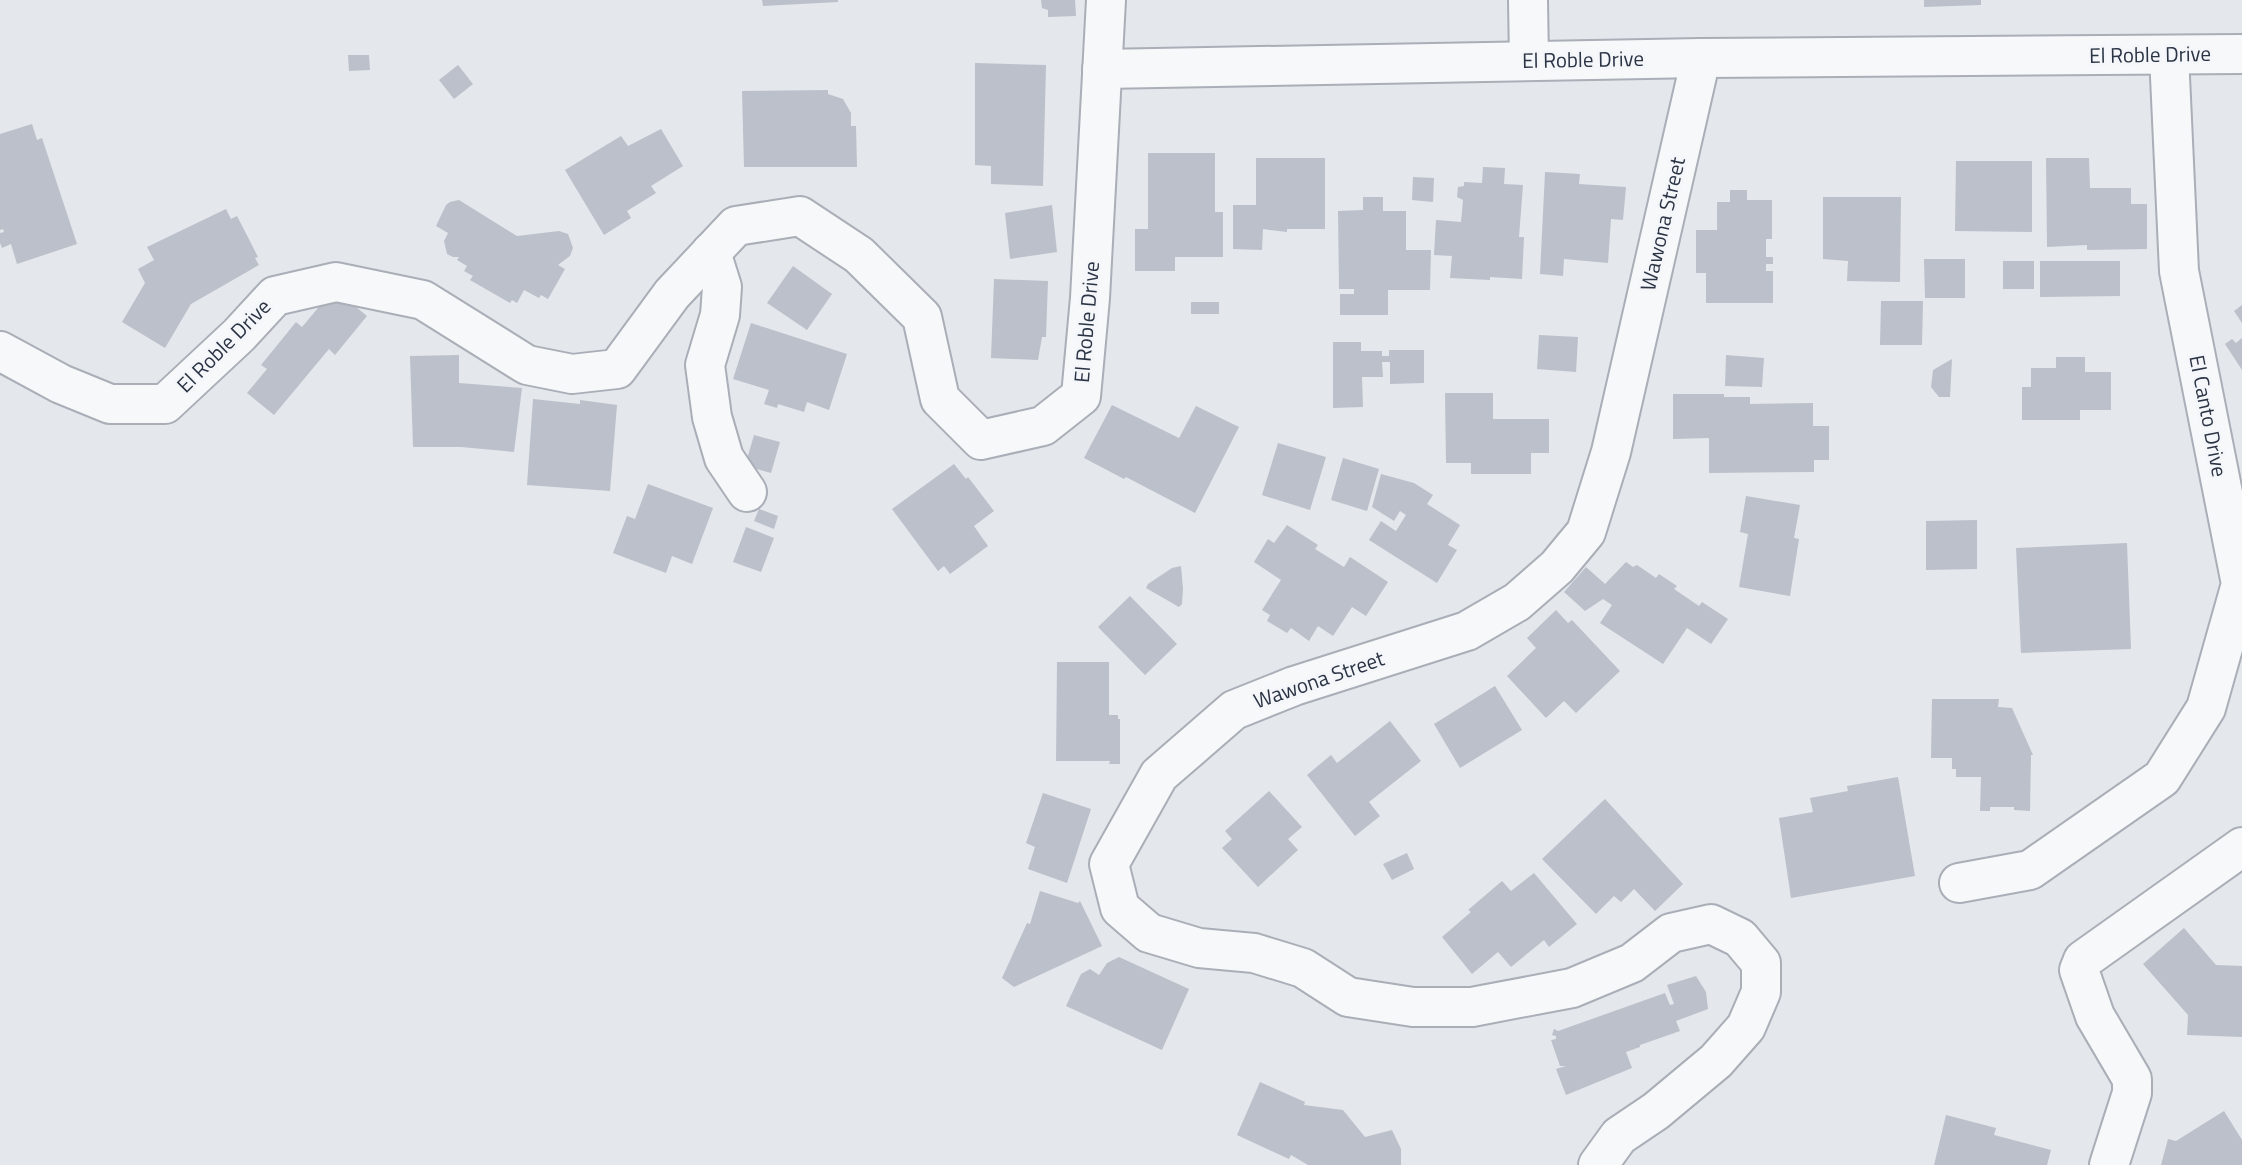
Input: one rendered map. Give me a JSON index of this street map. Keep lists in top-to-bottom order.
{
  "streets": {
    "street": ["El Roble Drive", "Wawona Street", "El Canto Drive"]
  },
  "crossings": [
    ["El Roble Drive", "Wawona Street"],
    ["El Roble Drive", "El Canto Drive"]
  ]
}
